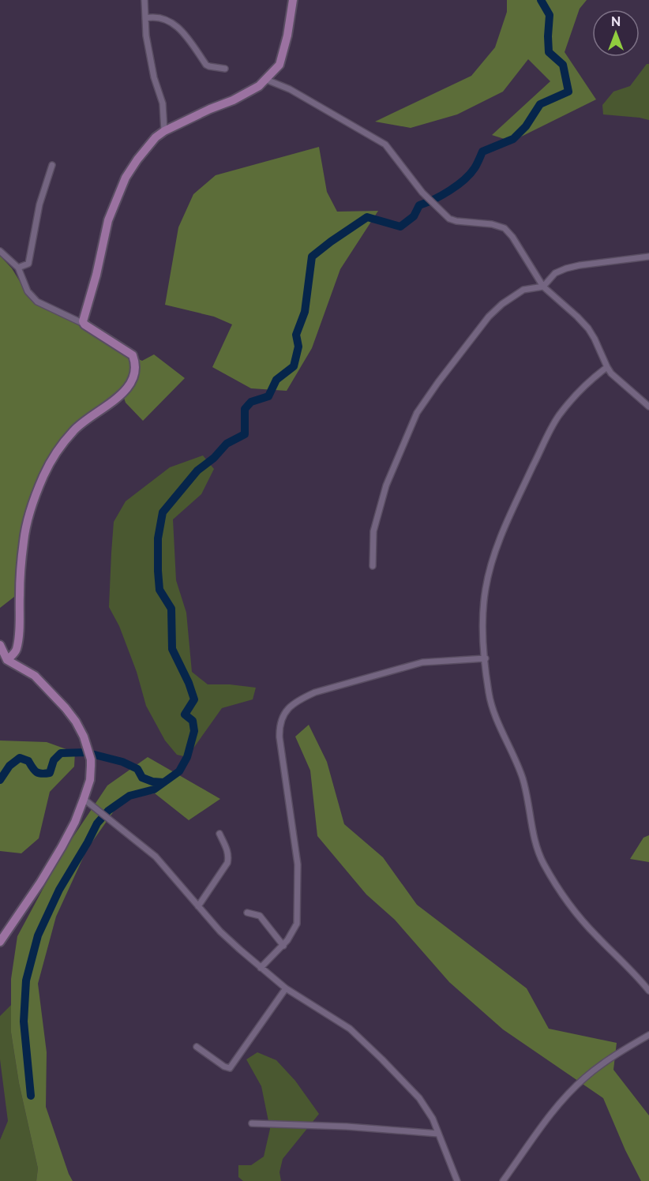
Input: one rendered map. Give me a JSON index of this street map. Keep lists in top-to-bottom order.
{
  "north": "top"
}
